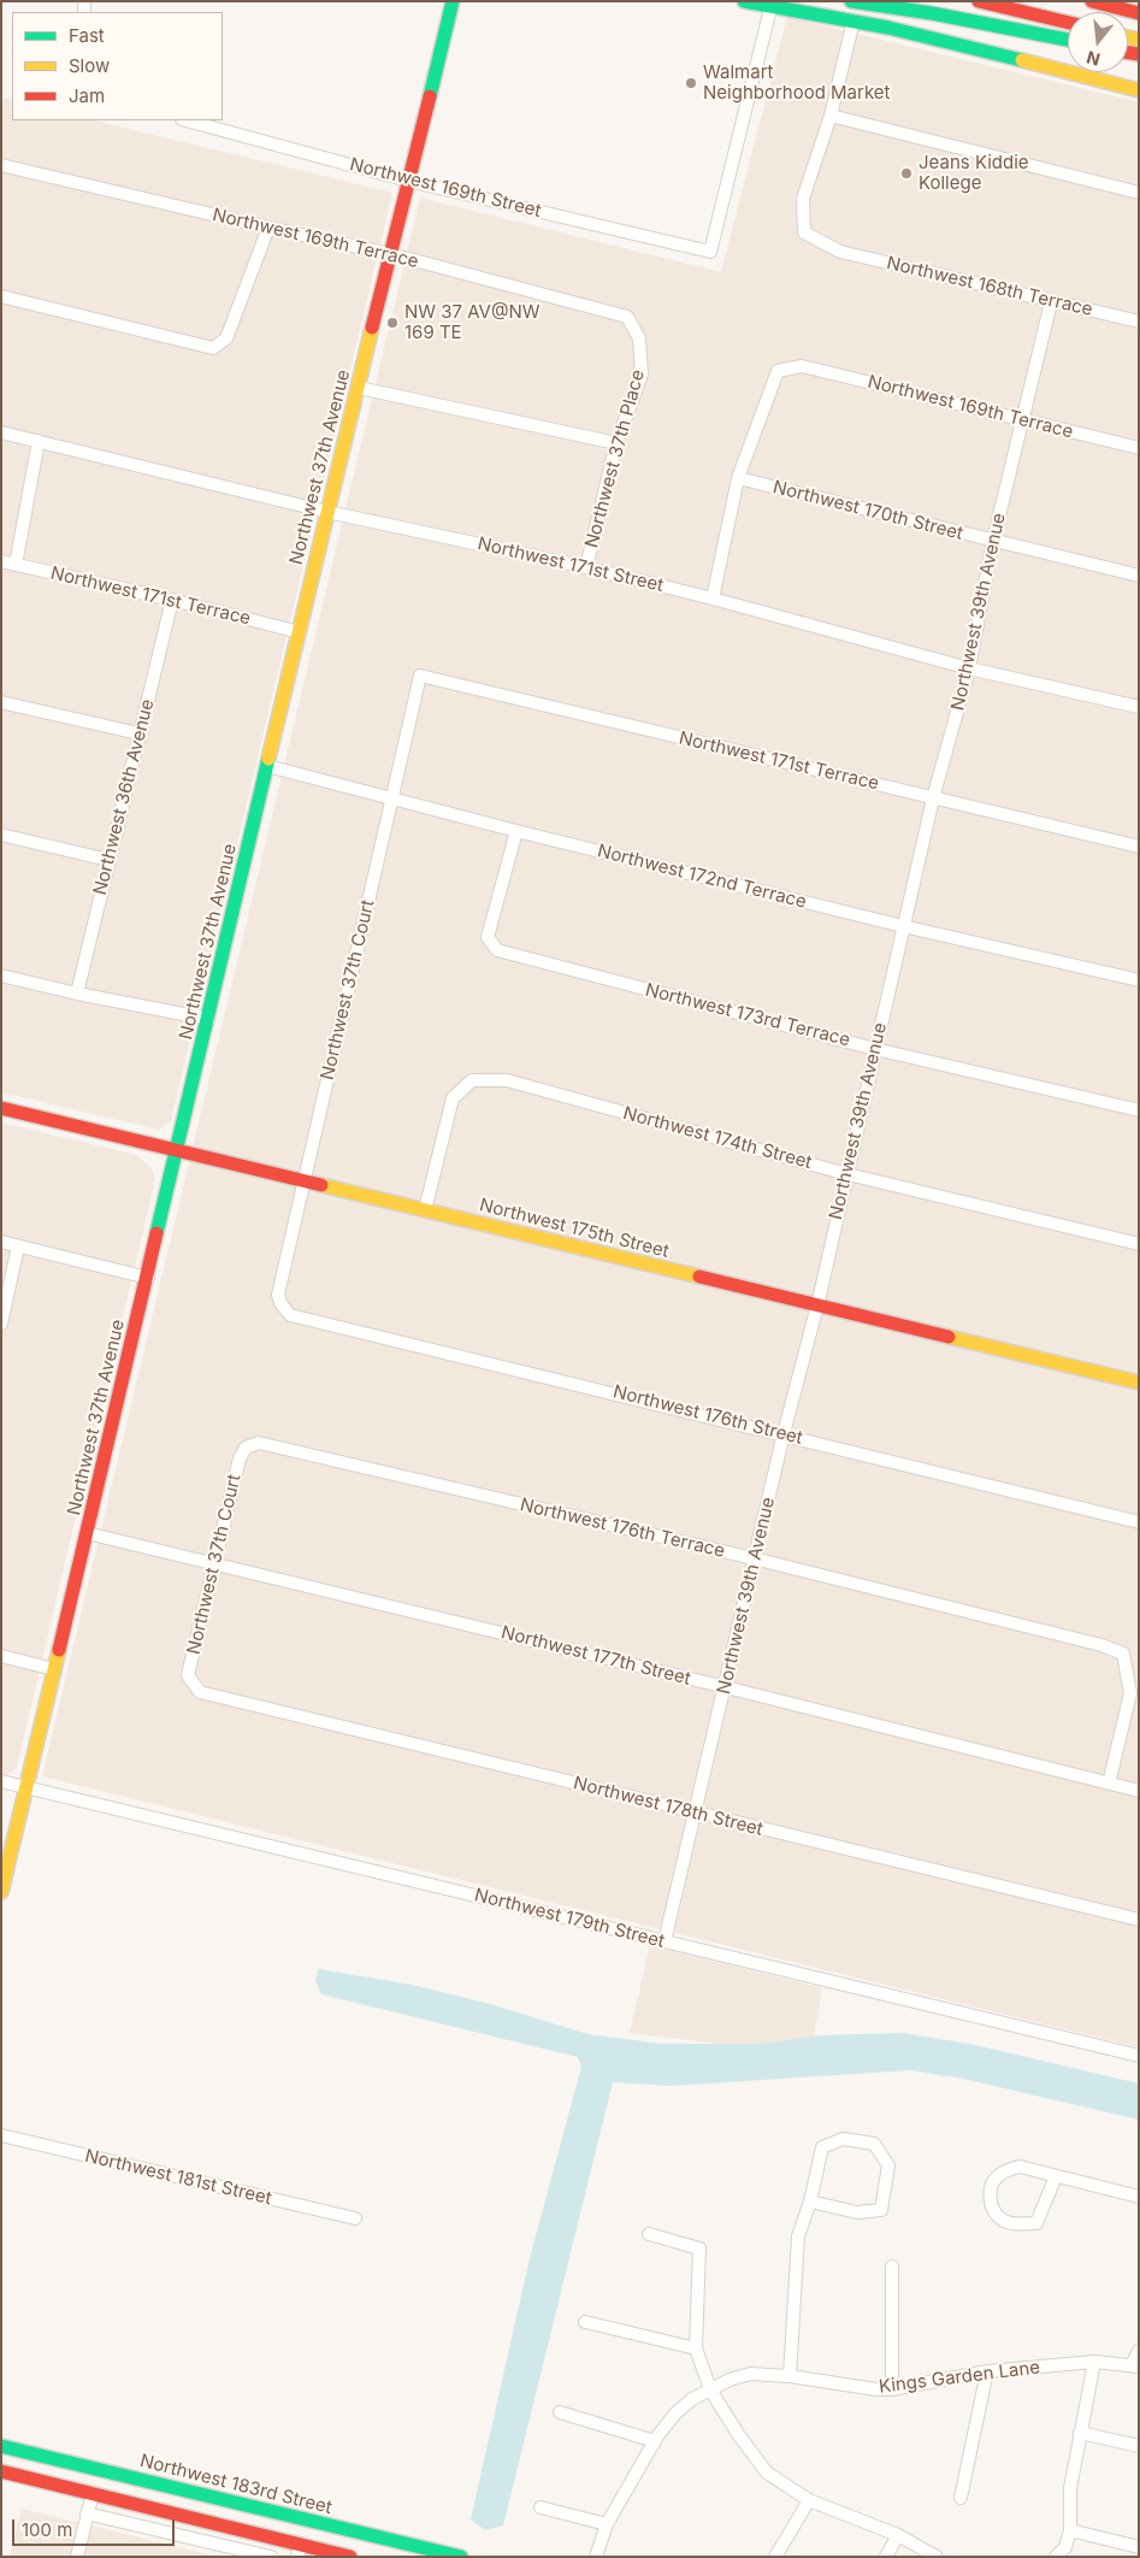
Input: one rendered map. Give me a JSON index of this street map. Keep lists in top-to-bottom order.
{
  "streets": {
    "main road": ["Northwest 37th Avenue", "Northwest 175th Street", "Northwest 183rd Street"],
    "street": [
      "Northwest 169th Street",
      "Northwest 169th Terrace",
      "Northwest 168th Terrace",
      "Northwest 37th Place",
      "Northwest 170th Street",
      "Northwest 171st Street",
      "Northwest 171st Terrace",
      "Northwest 39th Avenue",
      "Northwest 36th Avenue",
      "Northwest 172nd Terrace",
      "Northwest 37th Court",
      "Northwest 173rd Terrace",
      "Northwest 174th Street",
      "Northwest 176th Street",
      "Northwest 176th Terrace",
      "Northwest 177th Street",
      "Northwest 178th Street",
      "Northwest 179th Street",
      "Northwest 181st Street",
      "Kings Garden Lane"
    ]
  },
  "crossings": [
    ["Northwest 169th Street", "Northwest 37th Avenue"],
    ["Northwest 169th Terrace", "Northwest 37th Place"],
    ["Northwest 169th Terrace", "Northwest 37th Avenue"],
    ["Northwest 169th Terrace", "Northwest 170th Street"],
    ["Northwest 169th Terrace", "Northwest 39th Avenue"],
    ["Northwest 168th Terrace", "Northwest 39th Avenue"],
    ["Northwest 37th Place", "Northwest 171st Street"],
    ["Northwest 37th Avenue", "Northwest 171st Street"],
    ["Northwest 37th Avenue", "Northwest 171st Terrace"],
    ["Northwest 37th Avenue", "Northwest 172nd Terrace"],
    ["Northwest 37th Avenue", "Northwest 175th Street"],
    ["Northwest 37th Avenue", "Northwest 177th Street"],
    ["Northwest 37th Avenue", "Northwest 179th Street"],
    ["Northwest 170th Street", "Northwest 39th Avenue"],
    ["Northwest 171st Street", "Northwest 39th Avenue"],
    ["Northwest 171st Terrace", "Northwest 39th Avenue"],
    ["Northwest 171st Terrace", "Northwest 36th Avenue"],
    ["Northwest 171st Terrace", "Northwest 37th Court"],
    ["Northwest 39th Avenue", "Northwest 172nd Terrace"],
    ["Northwest 39th Avenue", "Northwest 173rd Terrace"],
    ["Northwest 39th Avenue", "Northwest 174th Street"],
    ["Northwest 39th Avenue", "Northwest 175th Street"],
    ["Northwest 39th Avenue", "Northwest 176th Street"],
    ["Northwest 39th Avenue", "Northwest 176th Terrace"],
    ["Northwest 39th Avenue", "Northwest 177th Street"],
    ["Northwest 39th Avenue", "Northwest 178th Street"],
    ["Northwest 39th Avenue", "Northwest 179th Street"],
    ["Northwest 172nd Terrace", "Northwest 37th Court"],
    ["Northwest 172nd Terrace", "Northwest 173rd Terrace"],
    ["Northwest 37th Court", "Northwest 175th Street"],
    ["Northwest 37th Court", "Northwest 176th Street"],
    ["Northwest 37th Court", "Northwest 176th Terrace"],
    ["Northwest 37th Court", "Northwest 177th Street"],
    ["Northwest 37th Court", "Northwest 178th Street"],
    ["Northwest 174th Street", "Northwest 175th Street"],
    ["Northwest 176th Terrace", "Northwest 177th Street"]
  ],
  "places": ["Walmart Neighborhood Market", "Jeans Kiddie Kollege", "NW 37 AV@NW 169 TE"],
  "legend": ["Fast", "Slow", "Jam"],
  "scale_bar": "100 m",
  "north": "bottom"
}
